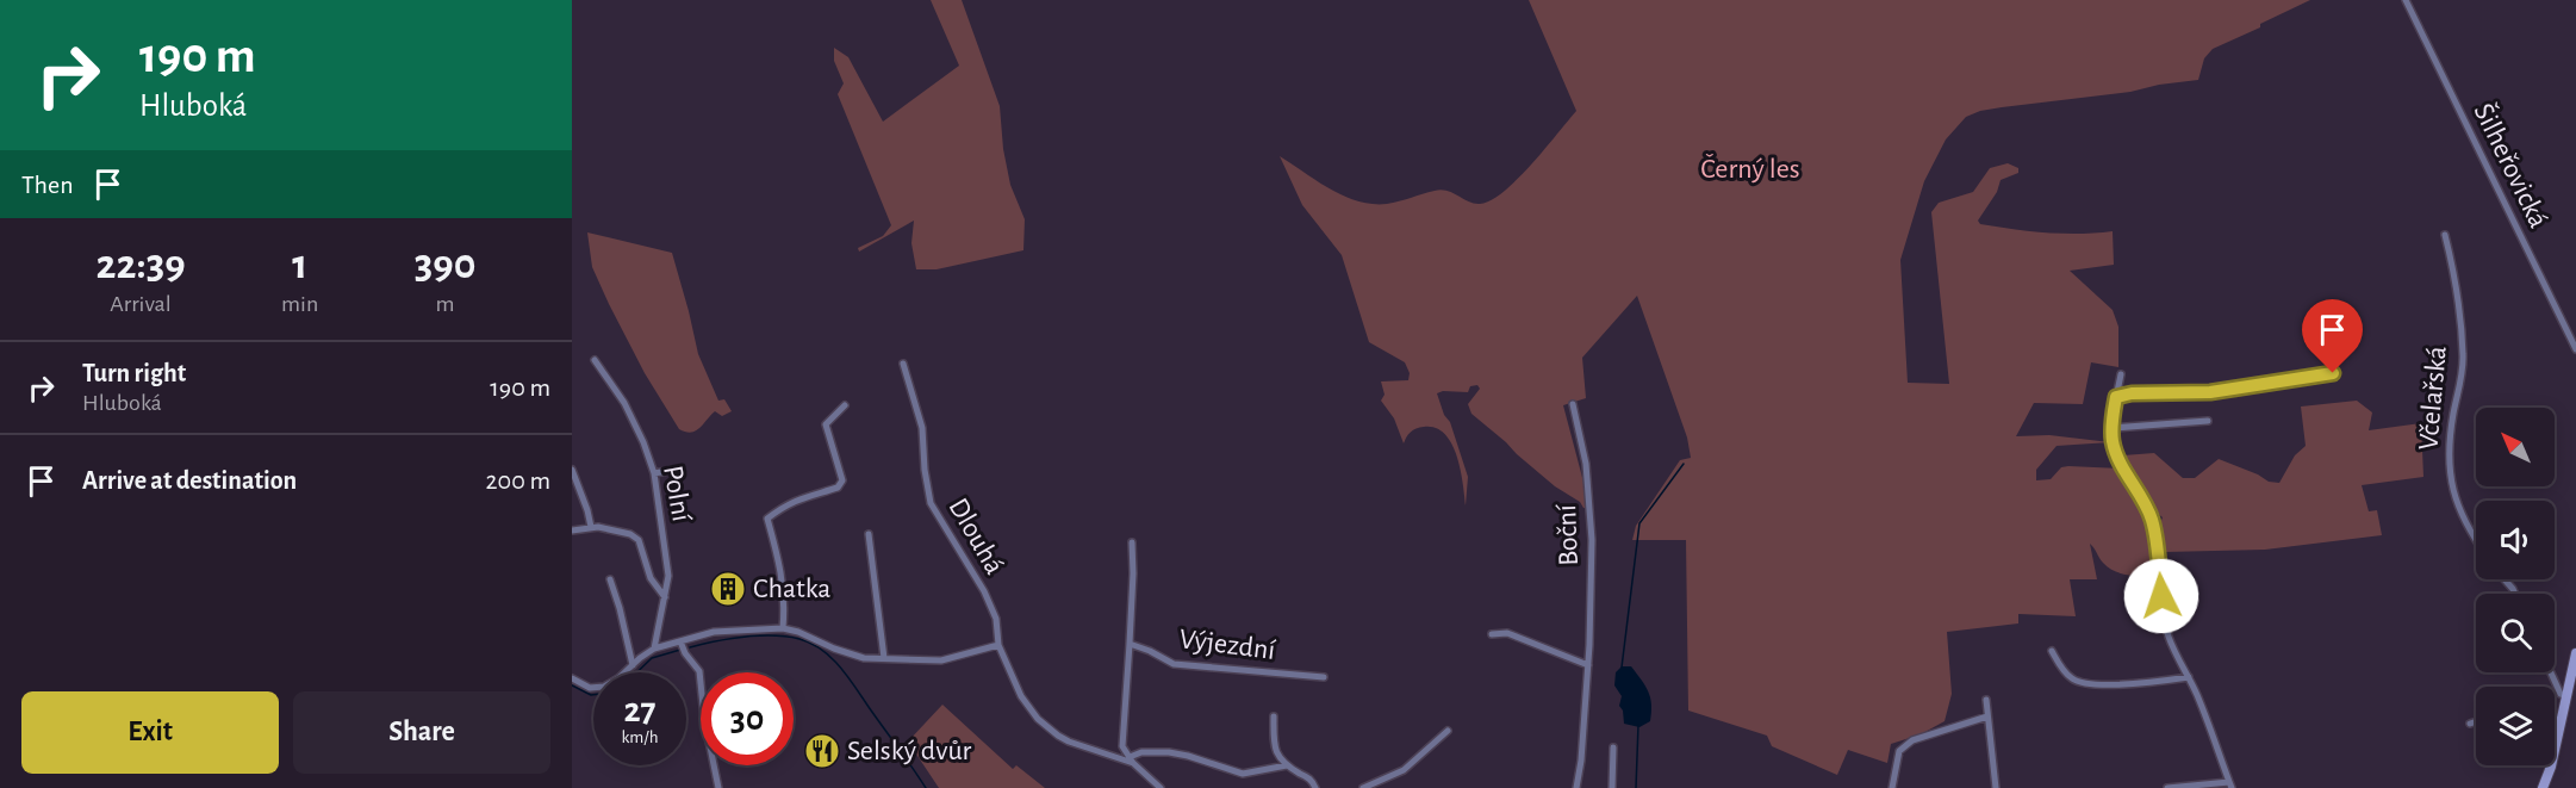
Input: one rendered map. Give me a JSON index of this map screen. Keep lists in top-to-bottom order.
{
  "streets": {
    "street": [
      "Šilheřovická",
      "Včelařská",
      "Polní",
      "Boční",
      "Dlouhá",
      "Výjezdní"
    ]
  },
  "parks": ["Černý les"],
  "places": {
    "building": ["Chatka"],
    "restaurant": ["Selský dvůr"]
  },
  "north": "top left",
  "page": {
    "turn": ["190 m", "Hluboká"],
    "then": "Then",
    "eta": [
      "22:39",
      "Arrival",
      "1",
      "min",
      "390",
      "m"
    ],
    "list": [
      {
        "name": "Turn right",
        "note": "Hluboká",
        "value": "190 m"
      },
      {
        "name": "Arrive at destination",
        "value": "200 m"
      }
    ],
    "speed": "27 km/h",
    "limit": "30",
    "buttons": ["Exit", "Share"]
  }
}
